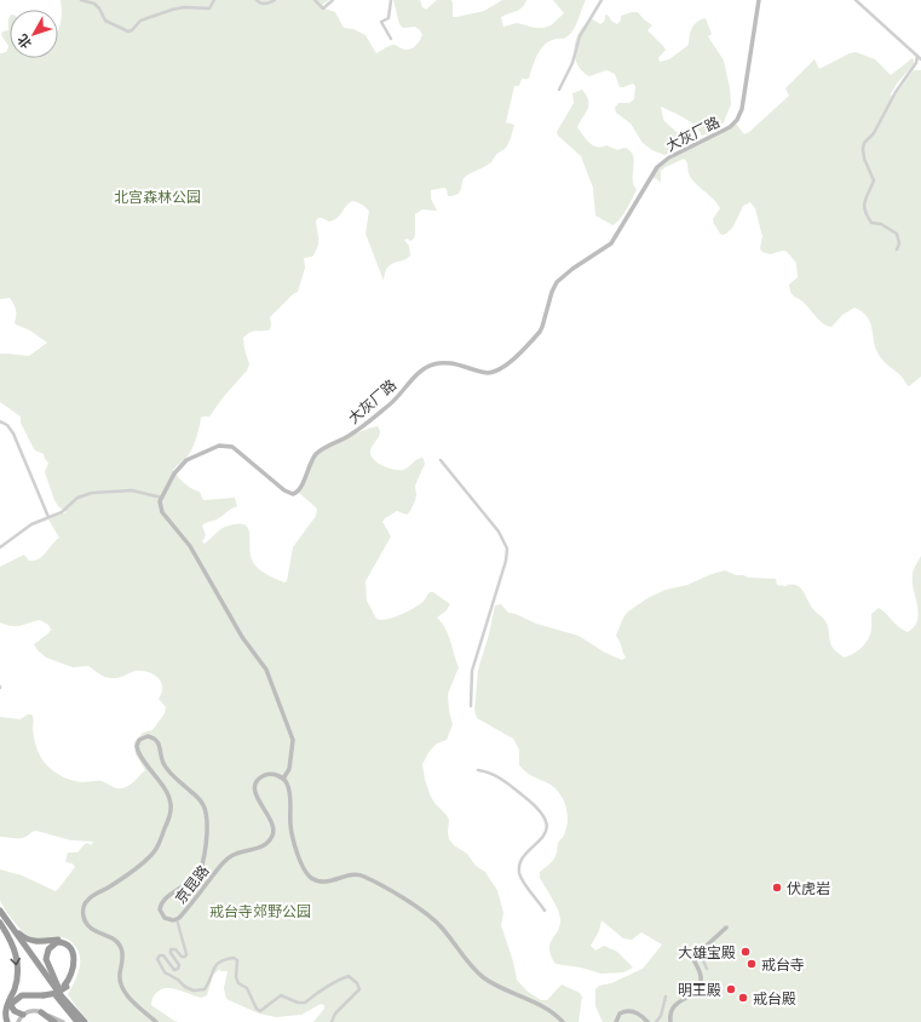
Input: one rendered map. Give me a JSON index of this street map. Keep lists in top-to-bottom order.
{
  "streets": {
    "street": ["大灰厂路", "京昆路"]
  },
  "parks": ["北宫森林公园", "戒台寺郊野公园"],
  "places": [
    "伏虎岩",
    "大雄宝殿",
    "戒台寺",
    "明王殿",
    "戒台殿"
  ],
  "north": "bottom left"
}
